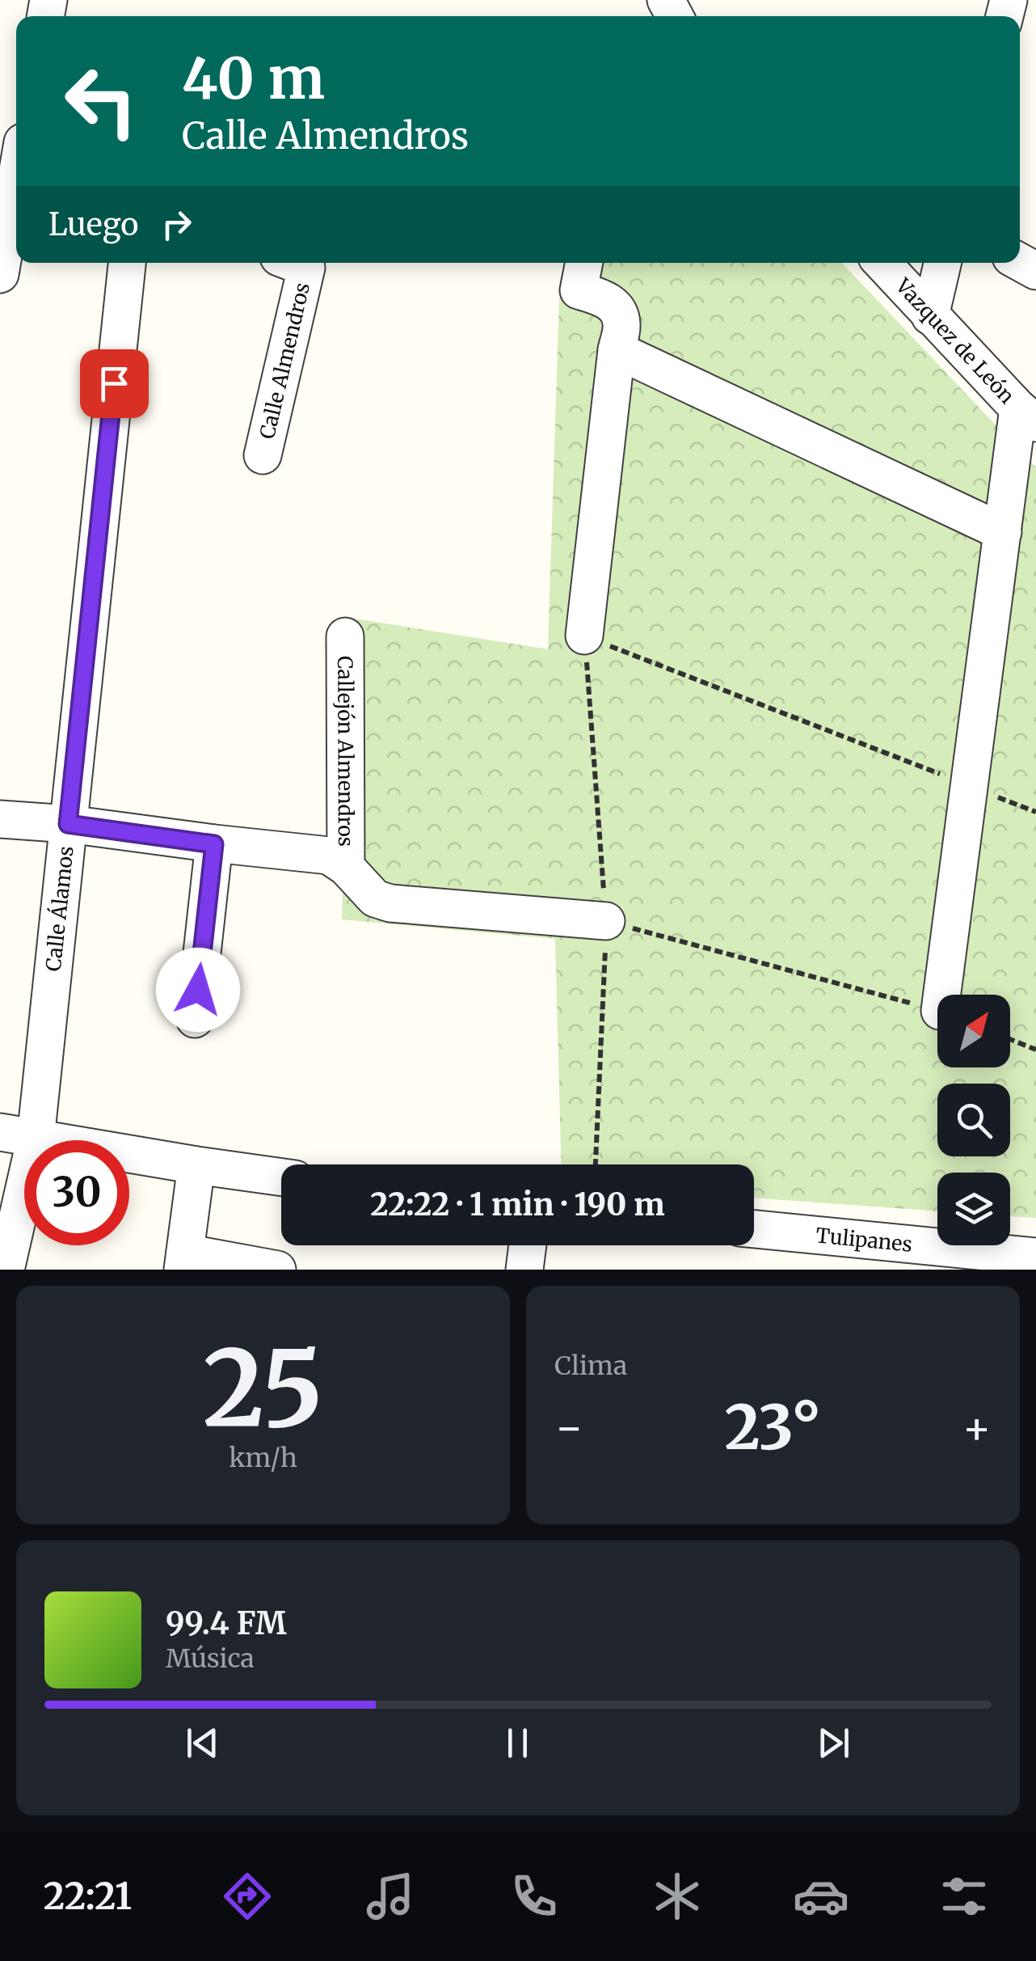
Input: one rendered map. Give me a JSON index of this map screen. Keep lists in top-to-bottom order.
{
  "streets": {
    "street": [
      "Vazquez de León",
      "Calle Almendros",
      "Callejón Almendros",
      "Calle Álamos",
      "Tulipanes"
    ]
  },
  "north": "top right",
  "page": {
    "turn": ["40 m", "Calle Almendros"],
    "then": "Luego",
    "limit": "30",
    "trip": "22:22 · 1 min · 190 m",
    "tile": [
      ["25", "km/h"],
      "Clima"
    ],
    "heat": ["−", "23°", "+"],
    "song": ["99.4 FM", "Música"],
    "tabs": "22:21"
  }
}
